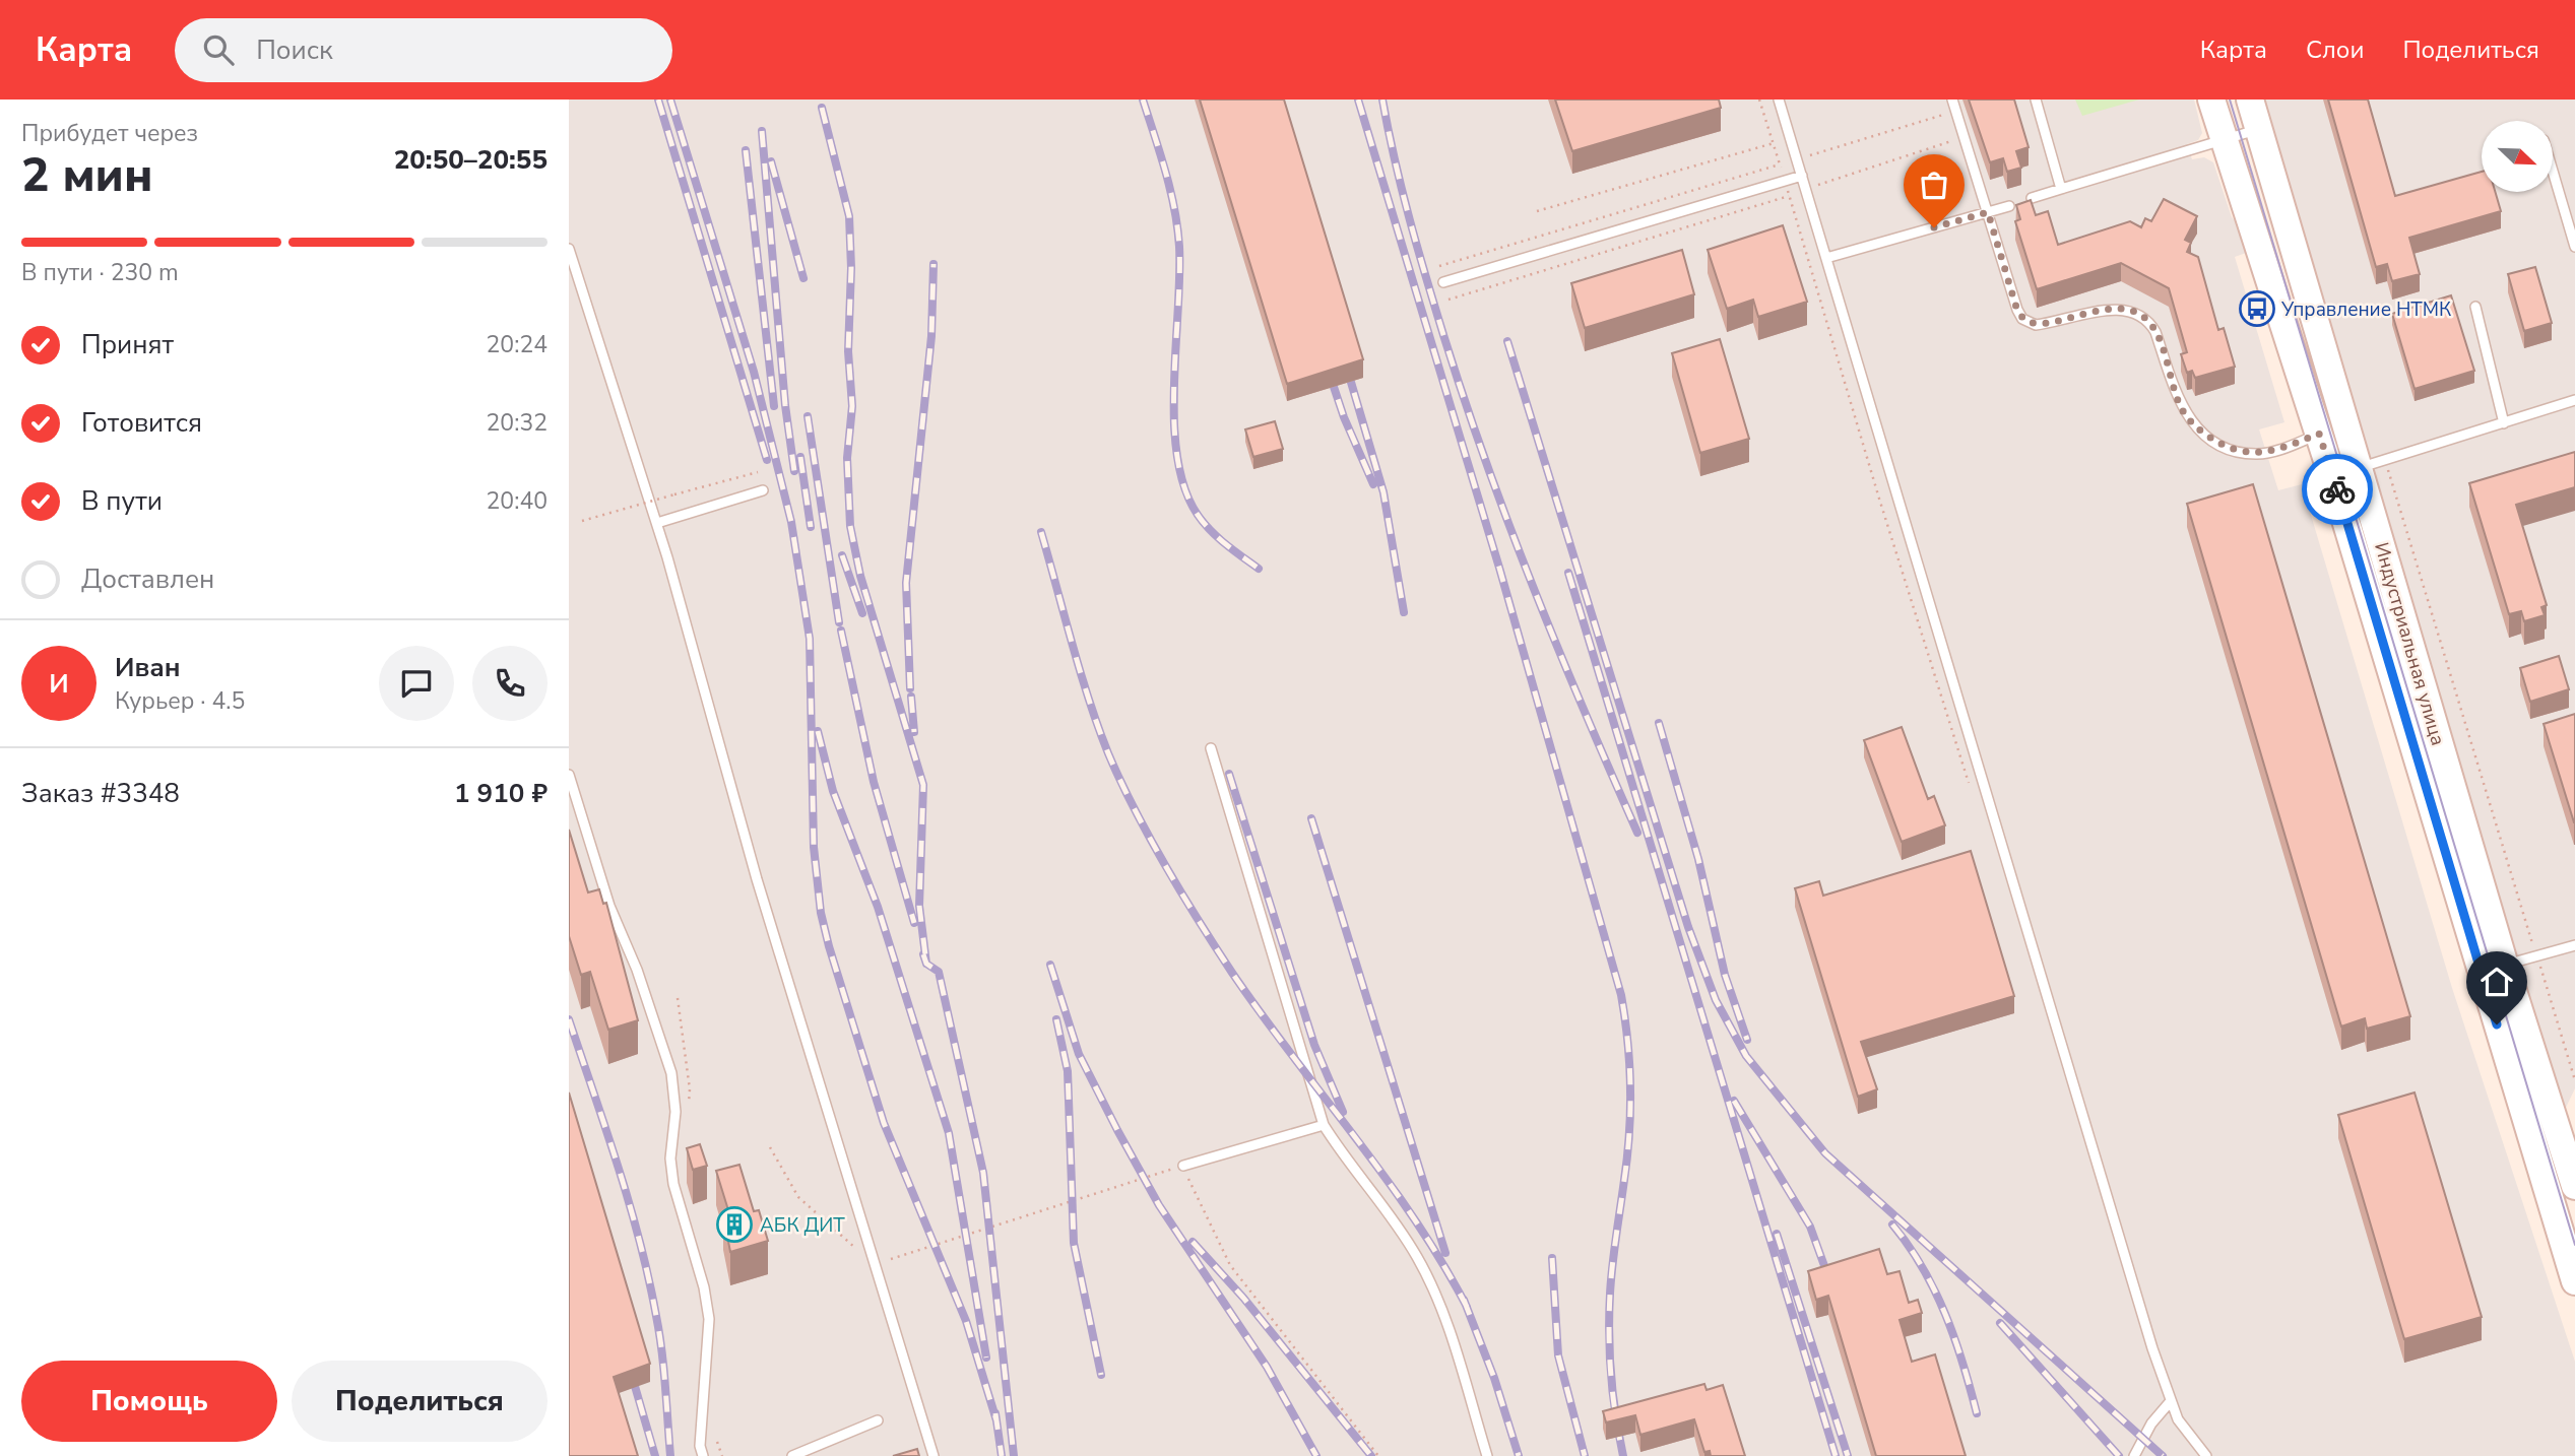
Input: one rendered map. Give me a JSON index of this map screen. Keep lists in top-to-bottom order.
{
  "streets": {
    "main road": ["Индустриальная улица"]
  },
  "places": {
    "bus stop": ["Управление НТМК"],
    "building": ["АБК ДИТ"]
  },
  "north": "bottom right",
  "page": {
    "header": "Карта",
    "search": "Поиск",
    "nav": ["Карта", "Слои", "Поделиться"],
    "heading": ["2 мин", "Прибудет через", "20:50–20:55"],
    "panel": [
      "Иван",
      "Курьер · 4.5",
      "Заказ #3348",
      "1 910 ₽"
    ],
    "bar": "В пути · 230 m",
    "list": [
      ["Принят", "20:24"],
      ["Готовится", "20:32"],
      ["В пути", "20:40"],
      "Доставлен"
    ],
    "round": "И",
    "buttons": ["Помощь", "Поделиться"]
  }
}
